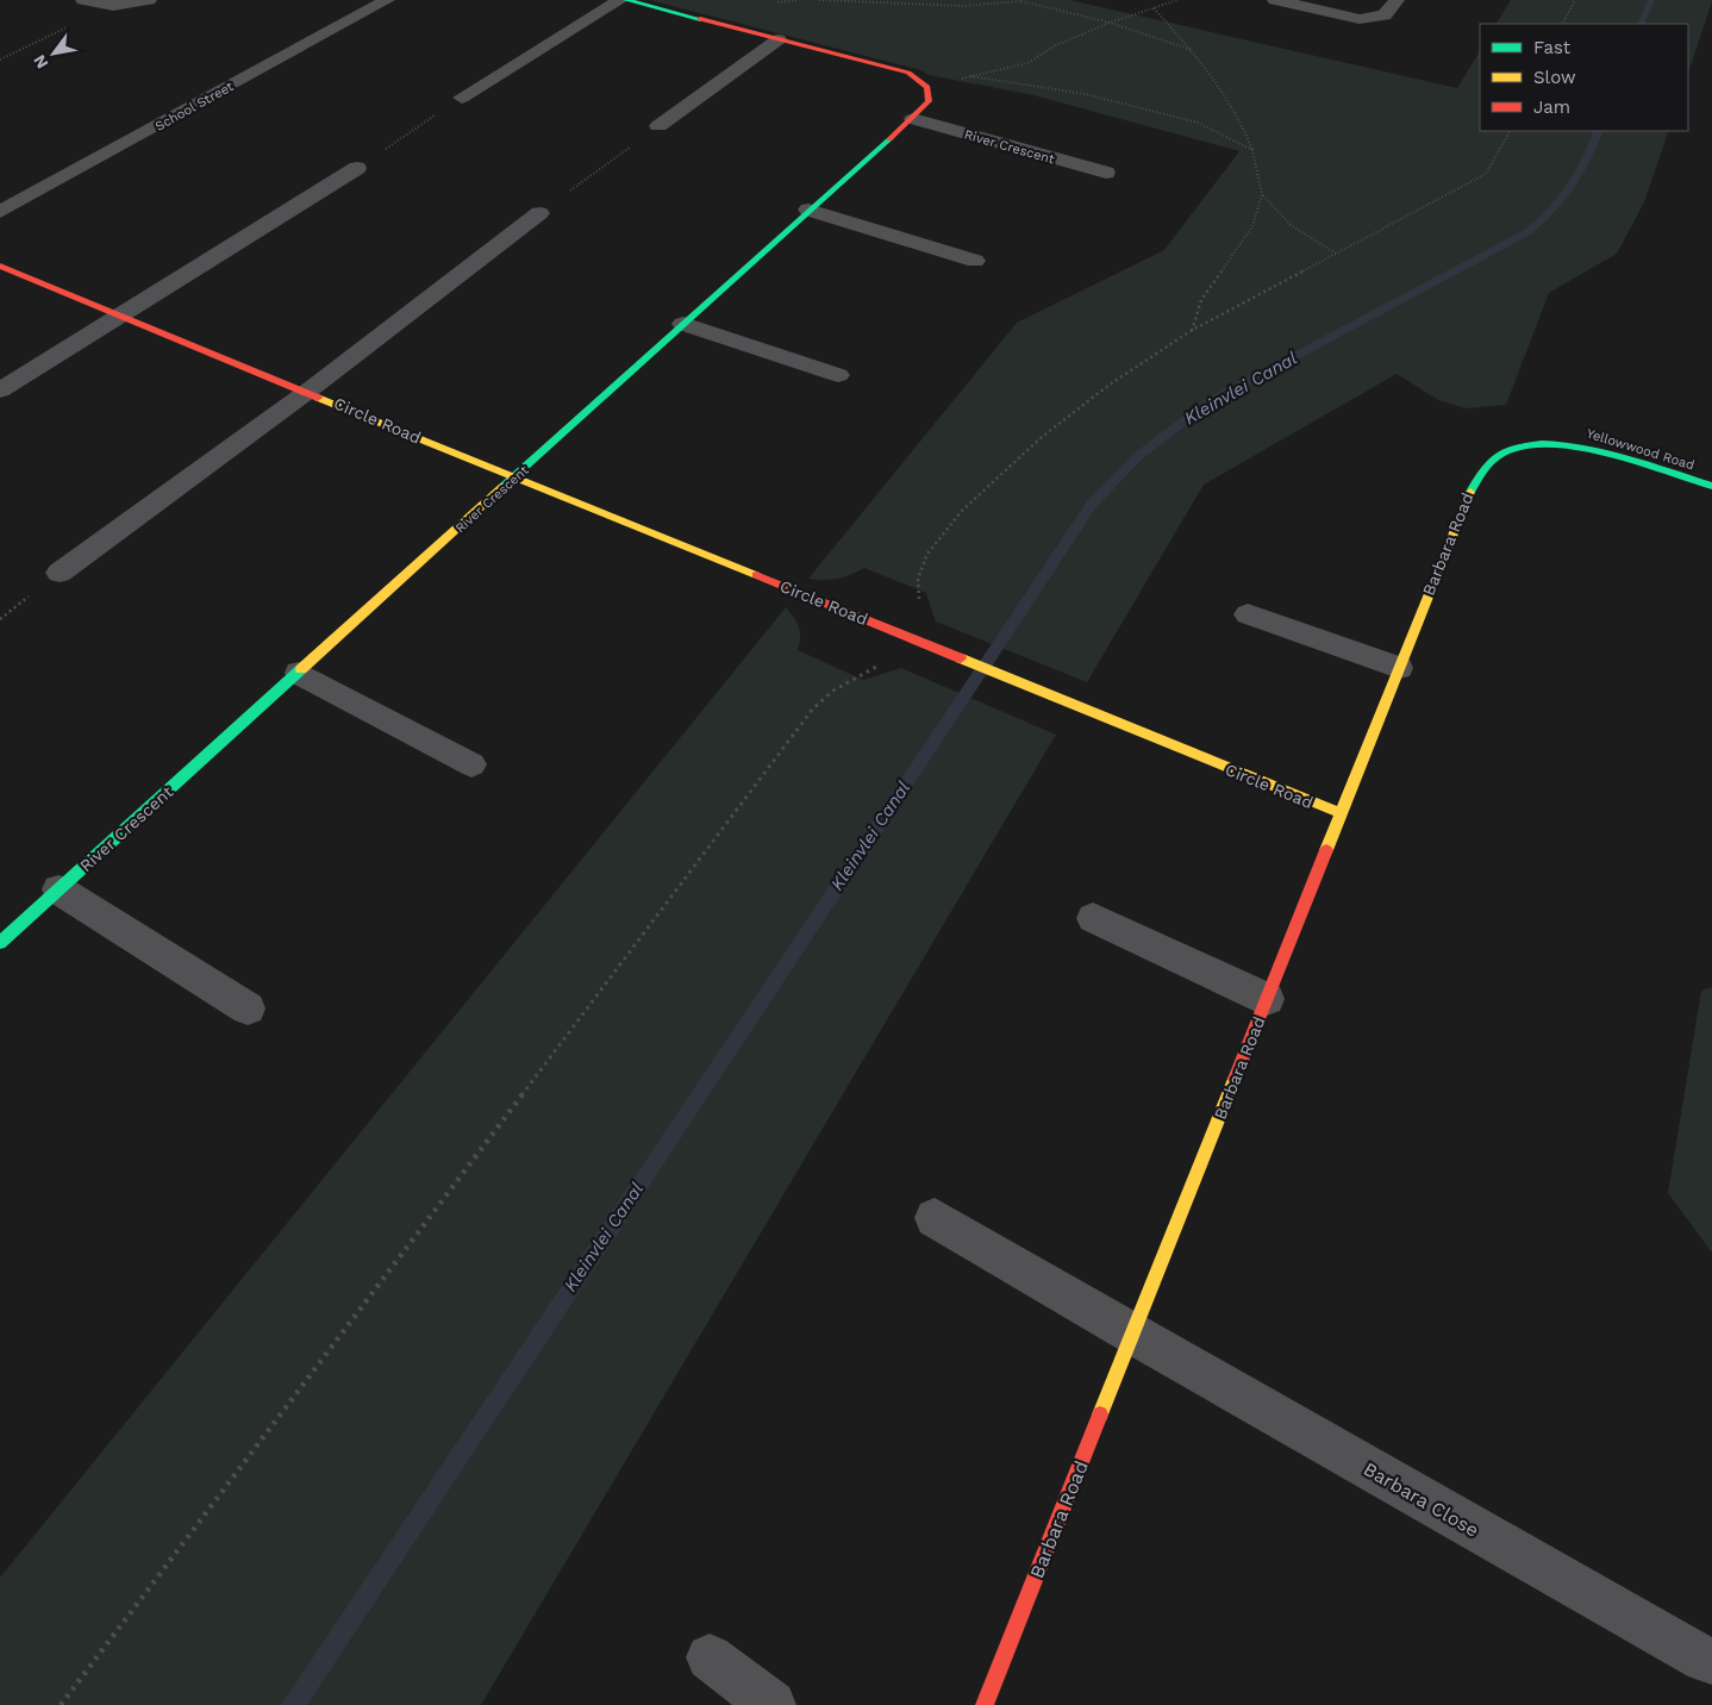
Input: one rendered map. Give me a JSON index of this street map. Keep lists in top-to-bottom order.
{
  "streets": {
    "street": [
      "School Street",
      "River Crescent",
      "Circle Road",
      "Yellowwood Road",
      "Barbara Road",
      "Barbara Close"
    ]
  },
  "crossings": [
    ["River Crescent", "Circle Road"],
    ["Circle Road", "Barbara Road"],
    ["Yellowwood Road", "Barbara Road"],
    ["Barbara Road", "Barbara Close"]
  ],
  "water": ["Kleinvlei Canal"],
  "legend": ["Fast", "Slow", "Jam"],
  "north": "bottom left"
}
